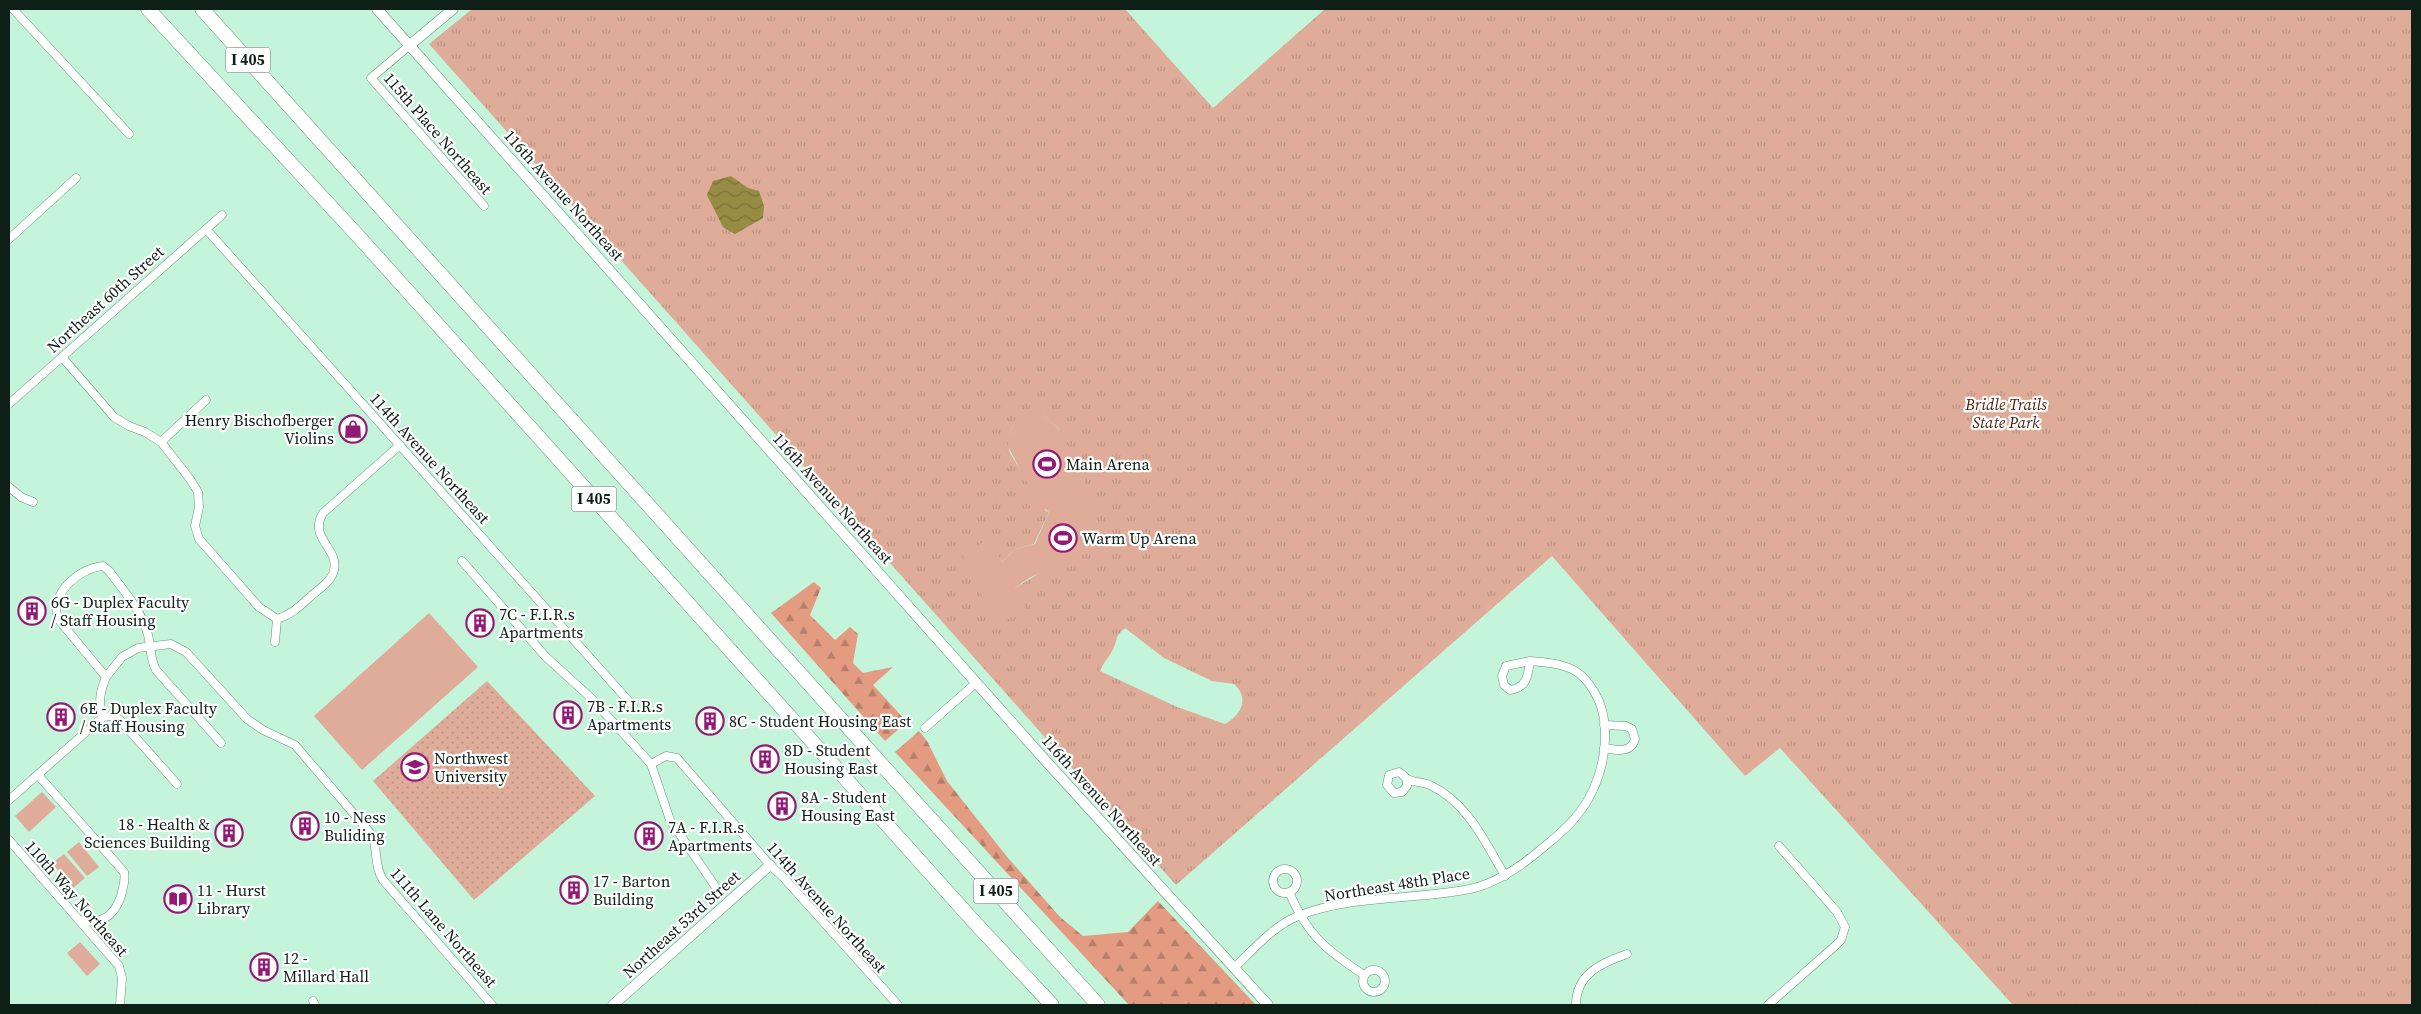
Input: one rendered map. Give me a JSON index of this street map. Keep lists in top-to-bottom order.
{
  "streets": {
    "highway": ["I 405"],
    "street": [
      "115th Place Northeast",
      "116th Avenue Northeast",
      "Northeast 60th Street",
      "114th Avenue Northeast",
      "Northeast 48th Place",
      "110th Way Northeast",
      "Northeast 53rd Street",
      "111th Lane Northeast"
    ]
  },
  "crossings": [
    ["115th Place Northeast", "116th Avenue Northeast"],
    ["116th Avenue Northeast", "Northeast 48th Place"],
    ["Northeast 60th Street", "114th Avenue Northeast"],
    ["114th Avenue Northeast", "Northeast 53rd Street"]
  ],
  "parks": ["Bridle Trails State Park"],
  "places": {
    "shop": ["Henry Bischofberger Violins"],
    "sports": ["Main Arena", "Warm Up Arena"],
    "building": [
      "6G - Duplex Faculty / Staff Housing",
      "7C - F.I.R.s Apartments",
      "7B - F.I.R.s Apartments",
      "6E - Duplex Faculty / Staff Housing",
      "8C - Student Housing East",
      "8D - Student Housing East",
      "8A - Student Housing East",
      "10 - Ness Buliding",
      "18 - Health & Sciences Building",
      "7A - F.I.R.s Apartments",
      "17 - Barton Building",
      "12 - Millard Hall"
    ],
    "school or university": ["Northwest University"],
    "library": ["11 - Hurst Library"]
  }
}
